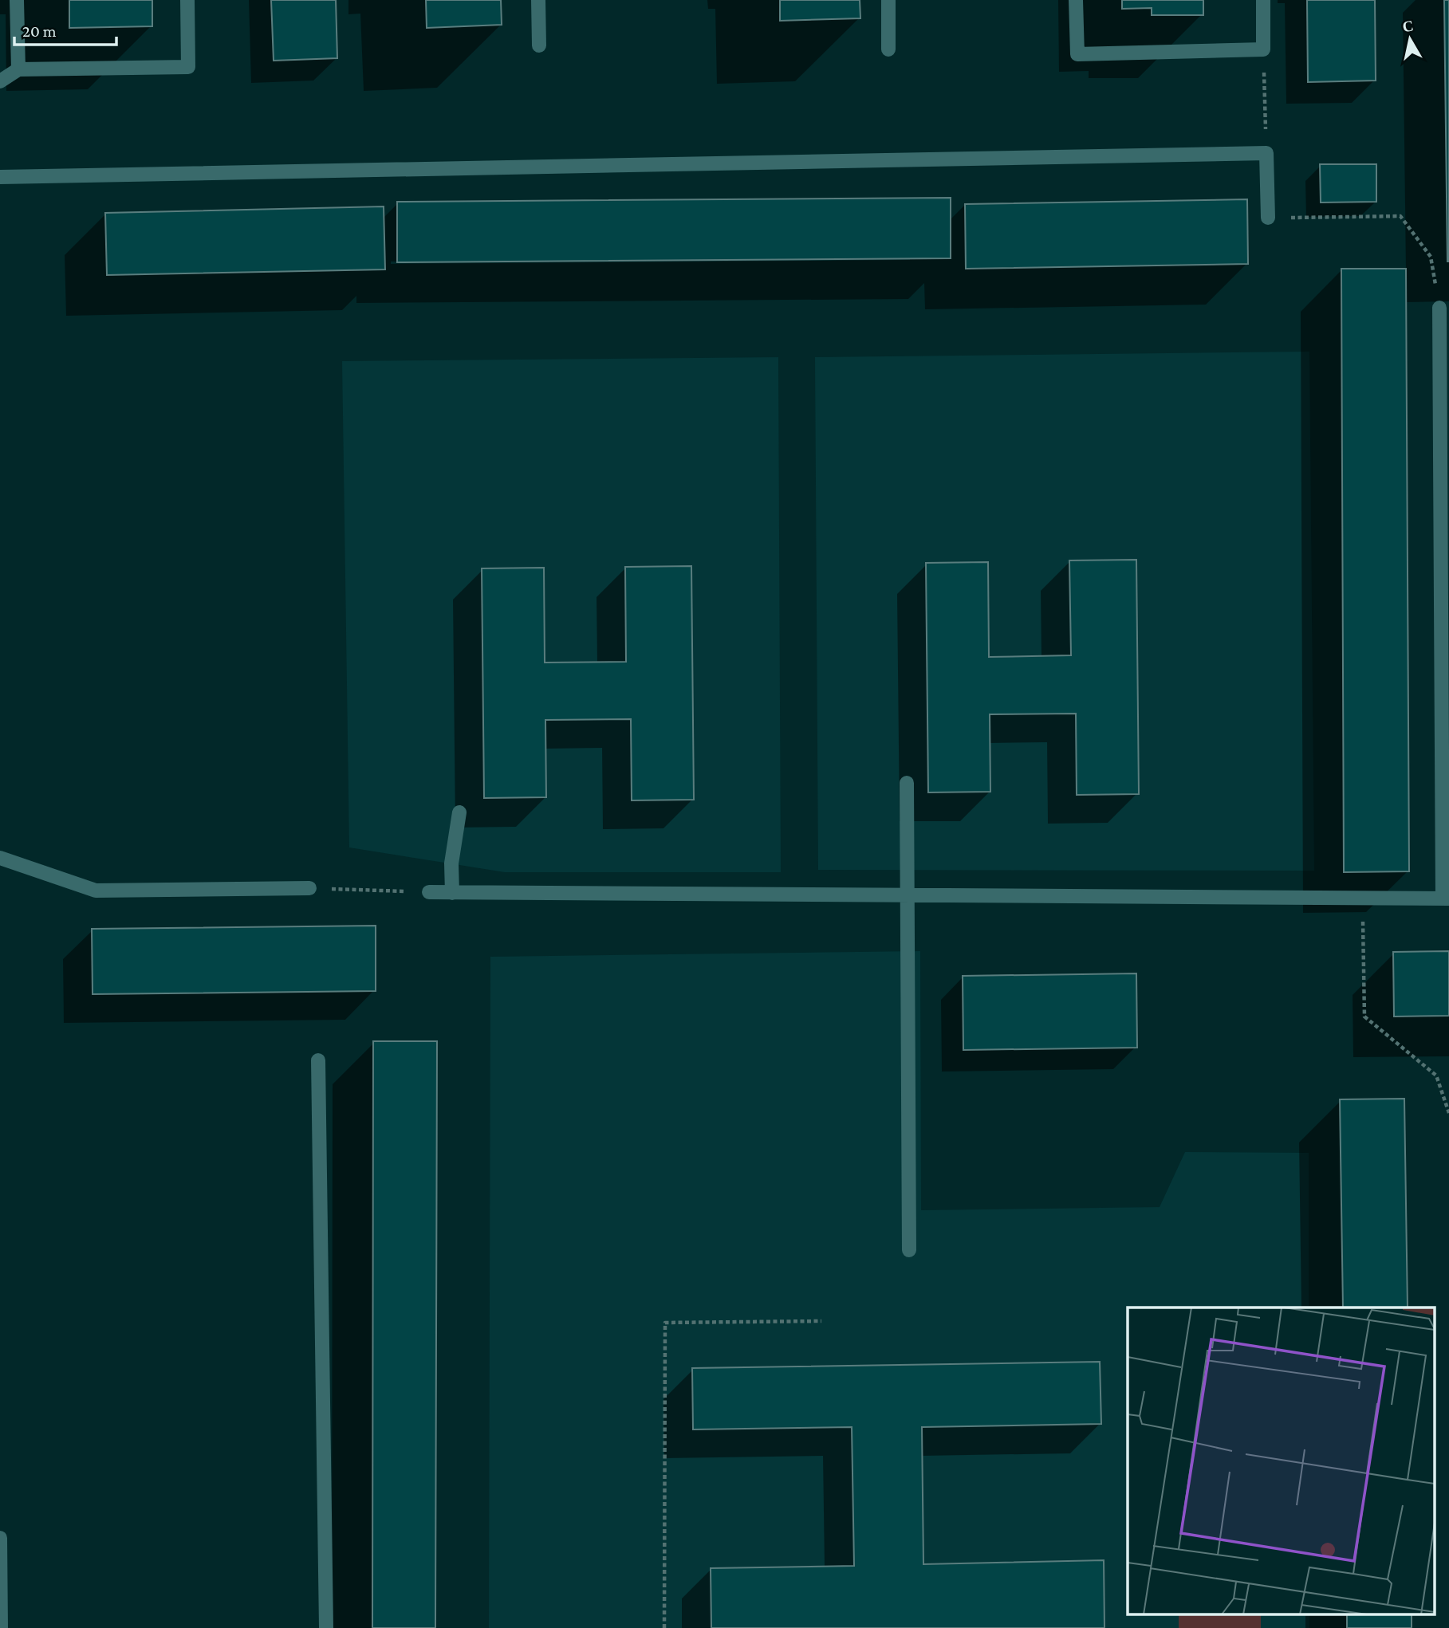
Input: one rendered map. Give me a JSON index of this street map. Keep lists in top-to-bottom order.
{
  "scale_bar": "20 m",
  "north": "top"
}
